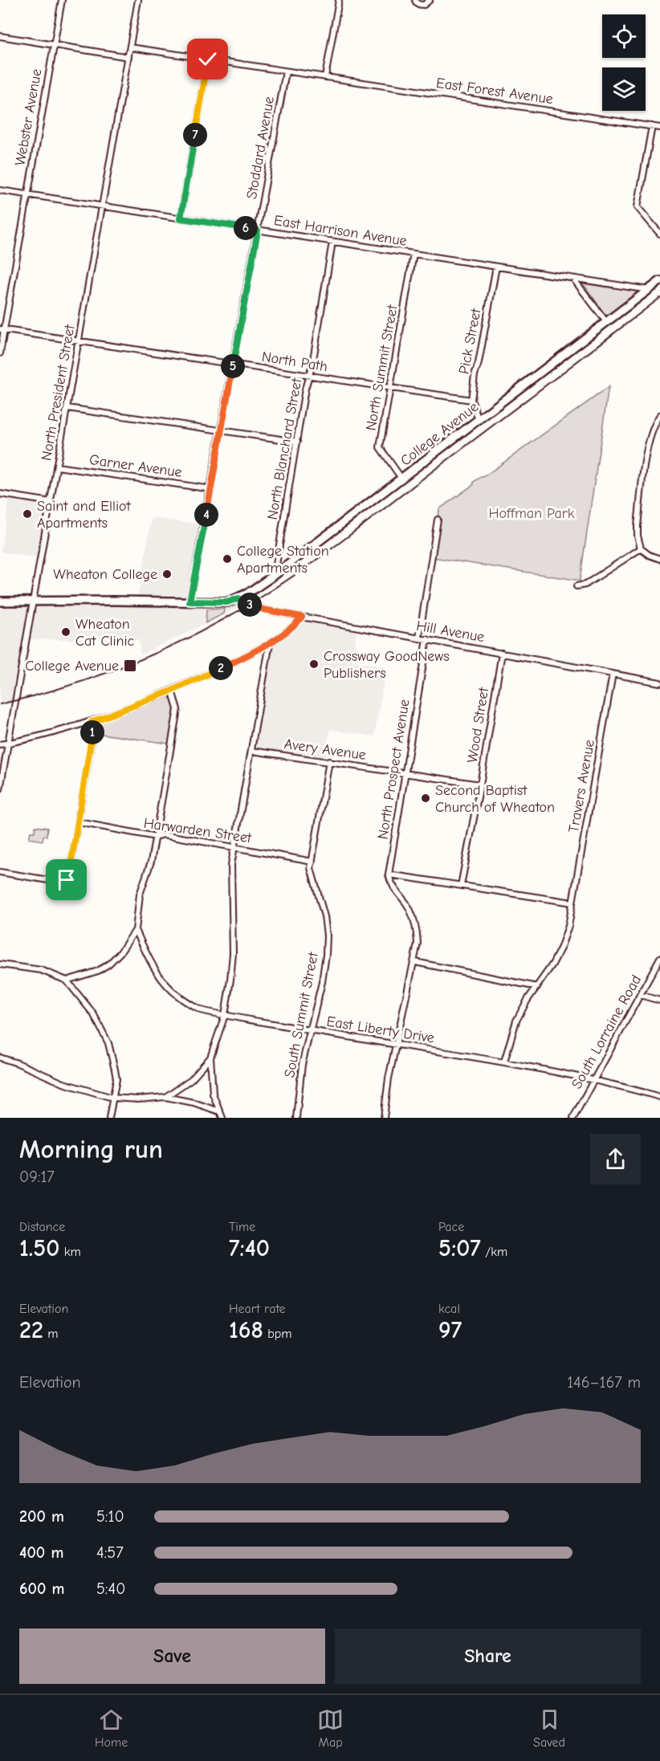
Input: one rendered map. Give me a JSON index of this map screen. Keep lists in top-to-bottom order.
{
  "streets": {
    "street": [
      "East Forest Avenue",
      "Webster Avenue",
      "Stoddard Avenue",
      "East Harrison Avenue",
      "Pick Street",
      "North Path",
      "North Summit Street",
      "North President Street",
      "College Avenue",
      "North Blanchard Street",
      "Garner Avenue",
      "Hill Avenue",
      "Wood Street",
      "Avery Avenue",
      "North Prospect Avenue",
      "Travers Avenue",
      "Harwarden Street",
      "South Summit Street",
      "East Liberty Drive",
      "South Lorraine Road"
    ]
  },
  "crossings": [
    ["Webster Avenue", "East Harrison Avenue"],
    ["Webster Avenue", "North Path"],
    ["Stoddard Avenue", "East Harrison Avenue"],
    ["Stoddard Avenue", "North Path"],
    ["Stoddard Avenue", "College Avenue"],
    ["Stoddard Avenue", "Garner Avenue"],
    ["East Harrison Avenue", "Pick Street"],
    ["East Harrison Avenue", "North Summit Street"],
    ["East Harrison Avenue", "North President Street"],
    ["East Harrison Avenue", "College Avenue"],
    ["East Harrison Avenue", "North Blanchard Street"],
    ["Pick Street", "North Path"],
    ["Pick Street", "College Avenue"],
    ["North Path", "North Summit Street"],
    ["North Path", "North President Street"],
    ["North Path", "North Blanchard Street"],
    ["North Summit Street", "College Avenue"],
    ["North President Street", "College Avenue"],
    ["North President Street", "Garner Avenue"],
    ["College Avenue", "North Blanchard Street"],
    ["College Avenue", "Hill Avenue"],
    ["Hill Avenue", "Wood Street"],
    ["Hill Avenue", "North Prospect Avenue"],
    ["Hill Avenue", "Travers Avenue"],
    ["Wood Street", "Avery Avenue"],
    ["Avery Avenue", "North Prospect Avenue"],
    ["Travers Avenue", "East Liberty Drive"],
    ["Harwarden Street", "South Summit Street"],
    ["South Summit Street", "East Liberty Drive"],
    ["East Liberty Drive", "South Lorraine Road"]
  ],
  "parks": ["Hoffman Park"],
  "places": {
    "other": [
      "Saint and Elliot Apartments",
      "College Station Apartments",
      "Wheaton College",
      "Wheaton Cat Clinic",
      "Crossway GoodNews Publishers",
      "Second Baptist Church of Wheaton"
    ],
    "transit": ["College Avenue"]
  },
  "page": {
    "pins": [
      "7",
      "6",
      "5",
      "4",
      "3",
      "2",
      "1"
    ],
    "heading": ["Morning run", "09:17"],
    "stats": [
      ["Distance", "1.50 km"],
      ["Time", "7:40"],
      ["Pace", "5:07 /km"],
      ["Elevation", "22 m"],
      ["Heart rate", "168 bpm"],
      ["kcal", "97"]
    ],
    "chart": ["Elevation", "146–167 m"],
    "list": [
      {
        "name": "200 m",
        "note": "5:10"
      },
      {
        "name": "400 m",
        "note": "4:57"
      },
      {
        "name": "600 m",
        "note": "5:40"
      }
    ],
    "buttons": ["Save", "Share"],
    "tabs": ["Home", "Map", "Saved"]
  }
}
